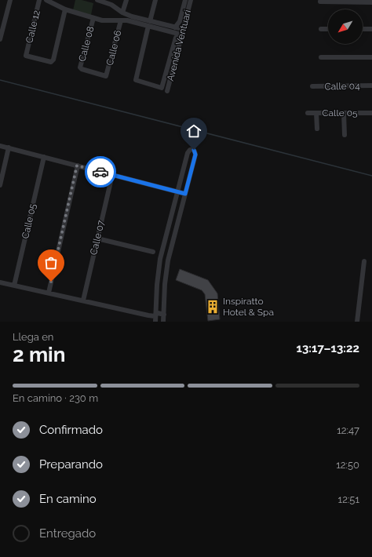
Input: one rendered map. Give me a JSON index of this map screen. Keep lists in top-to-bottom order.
{
  "streets": {
    "street": [
      "Calle 12",
      "Calle 08",
      "Avenida Ventuari",
      "Calle 06",
      "Calle 04",
      "Calle 05",
      "Calle 07"
    ]
  },
  "crossings": [
    ["Calle 08", "Calle 06"]
  ],
  "places": {
    "building": ["Inspiratto Hotel & Spa"]
  },
  "north": "bottom left",
  "page": {
    "heading": ["2 min", "Llega en", "13:17–13:22"],
    "bar": "En camino · 230 m",
    "list": [
      ["Confirmado", "12:47"],
      ["Preparando", "12:50"],
      ["En camino", "12:51"],
      "Entregado"
    ]
  }
}
